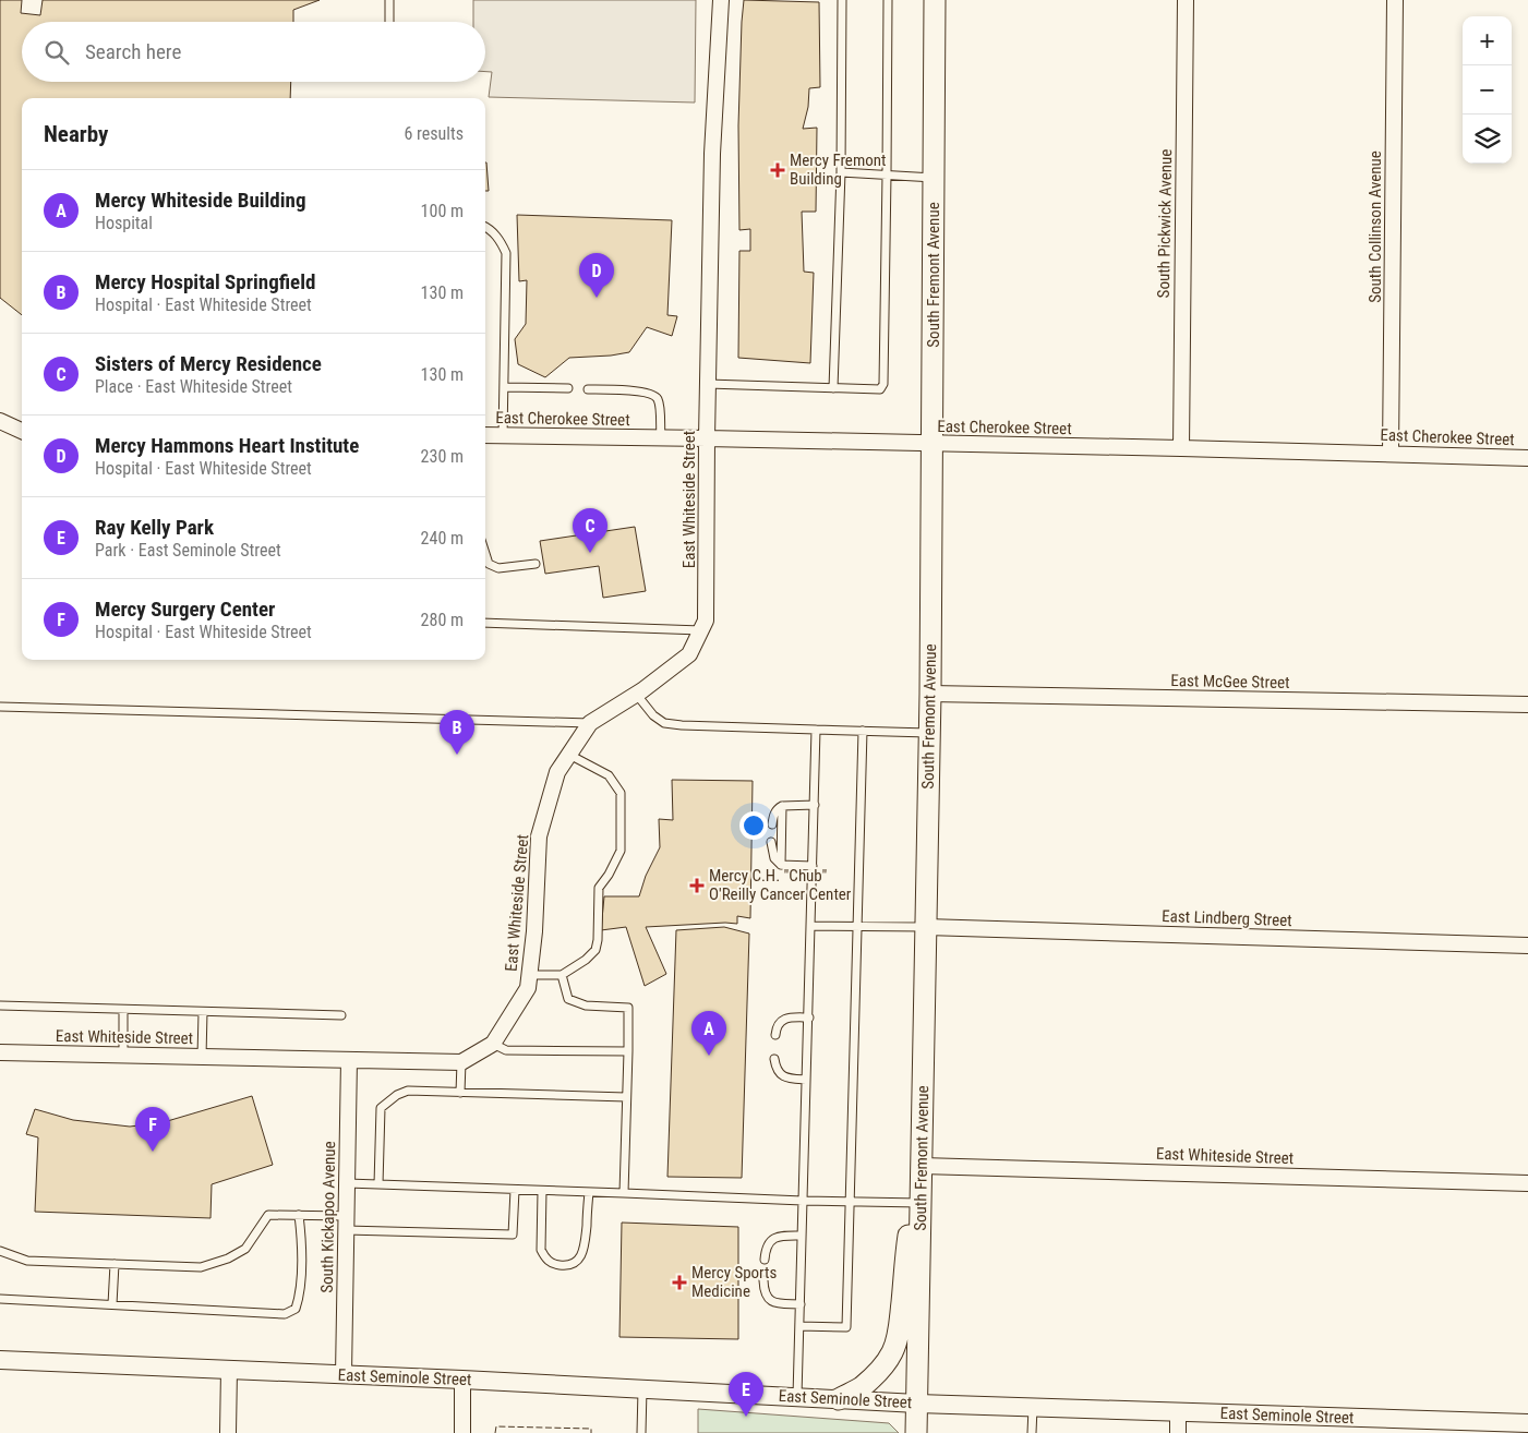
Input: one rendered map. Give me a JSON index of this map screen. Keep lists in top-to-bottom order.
{
  "streets": {
    "main road": ["South Fremont Avenue"],
    "street": [
      "South Pickwick Avenue",
      "South Collinson Avenue",
      "East Cherokee Street",
      "East Whiteside Street",
      "East McGee Street",
      "East Lindberg Street",
      "South Kickapoo Avenue",
      "East Seminole Street"
    ]
  },
  "crossings": [
    ["South Pickwick Avenue", "East Cherokee Street"],
    ["South Collinson Avenue", "East Cherokee Street"],
    ["South Fremont Avenue", "East Cherokee Street"],
    ["South Fremont Avenue", "East Whiteside Street"],
    ["South Fremont Avenue", "East McGee Street"],
    ["South Fremont Avenue", "East Lindberg Street"],
    ["South Fremont Avenue", "East Seminole Street"],
    ["East Cherokee Street", "East Whiteside Street"],
    ["East Whiteside Street", "South Kickapoo Avenue"],
    ["South Kickapoo Avenue", "East Seminole Street"]
  ],
  "places": {
    "health": ["Mercy Fremont Building", "Mercy C.H. \"Chub\" O'Reilly Cancer Center", "Mercy Sports Medicine"]
  },
  "page": {
    "map_buttons": ["+", "−"],
    "search": "Search here",
    "heading": ["Nearby", "6 results"],
    "list": [
      {
        "mark": "A",
        "name": "Mercy Whiteside Building",
        "note": "Hospital",
        "value": "100 m"
      },
      {
        "mark": "B",
        "name": "Mercy Hospital Springfield",
        "note": "Hospital · East Whiteside Street",
        "value": "130 m"
      },
      {
        "mark": "C",
        "name": "Sisters of Mercy Residence",
        "note": "Place · East Whiteside Street",
        "value": "130 m"
      },
      {
        "mark": "D",
        "name": "Mercy Hammons Heart Institute",
        "note": "Hospital · East Whiteside Street",
        "value": "230 m"
      },
      {
        "mark": "E",
        "name": "Ray Kelly Park",
        "note": "Park · East Seminole Street",
        "value": "240 m"
      },
      {
        "mark": "F",
        "name": "Mercy Surgery Center",
        "note": "Hospital · East Whiteside Street",
        "value": "280 m"
      }
    ],
    "pins": [
      "D",
      "C",
      "B",
      "A",
      "F",
      "E"
    ]
  }
}
